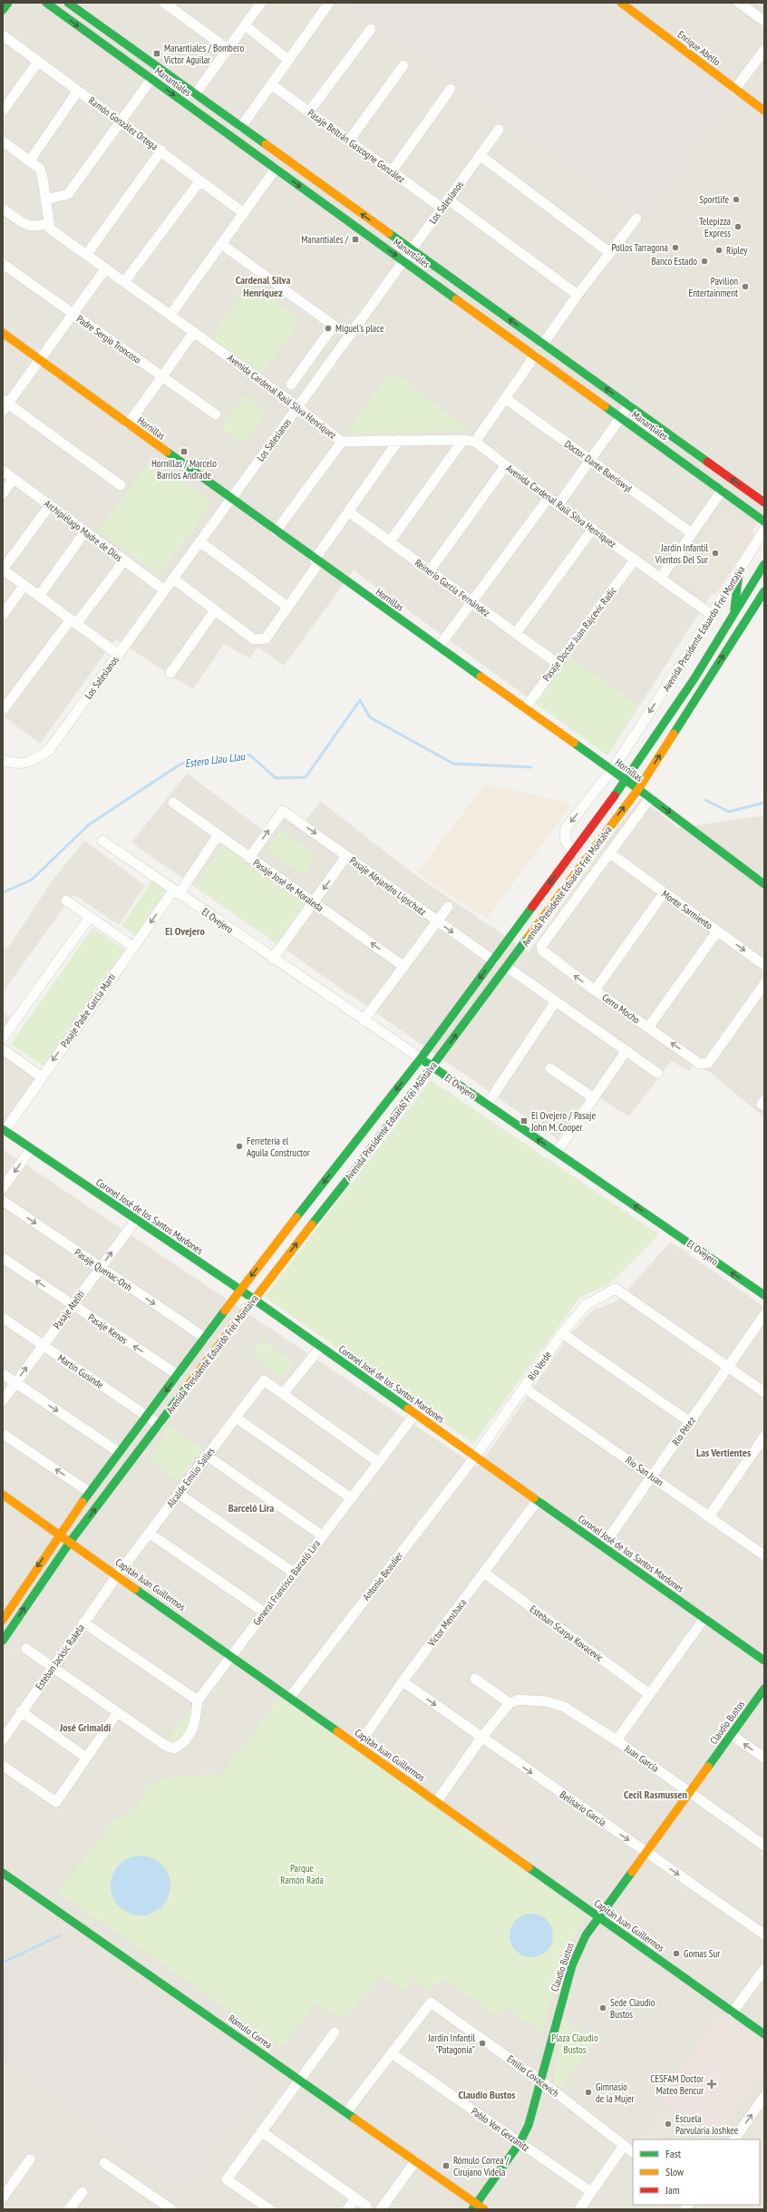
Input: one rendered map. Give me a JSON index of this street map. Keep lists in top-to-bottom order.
{
  "streets": {
    "street": [
      "Enrique Abello",
      "Manantiales",
      "Ramón González Ortega",
      "Pasaje Beltrán Gascogne González",
      "Los Salesianos",
      "Padre Sergio Troncoso",
      "Avenida Cardenal Raúl Silva Henríquez",
      "Hornillas",
      "Doctor Dante Baeriswyl",
      "Archipiélago Madre de Dios",
      "Reinerio García Fernández",
      "Avenida Presidente Eduardo Frei Montalva",
      "Pasaje Doctor Juan Rajcevic Radic",
      "Pasaje José de Moraleda",
      "Pasaje Alejandro Lipschutz",
      "Monte Sarmiento",
      "El Ovejero",
      "Cerro Mocho",
      "Pasaje Padre García Marti",
      "Coronel José de los Santos Mardones",
      "Pasaje Quenac-Onh",
      "Pasaje Ateliti",
      "Pasaje Kenos",
      "Río Verde",
      "Martín Gusinde",
      "Río Pérez",
      "Río San Juan",
      "Alcalde Emilio Salles",
      "Antonio Beaulier",
      "General Francisco Barceló Lira",
      "Capitán Juan Guillermos",
      "Víctor Menchaca",
      "Esteban Scarpa Kovacevic",
      "Esteban Jacksic Rakela",
      "Claudio Bustos",
      "Juan García",
      "Belisario García",
      "Rómulo Correa",
      "Emilio Covacevich",
      "Pablo Von Gerzanitz"
    ]
  },
  "crossings": [
    ["Manantiales", "Los Salesianos"],
    ["Pasaje Beltrán Gascogne González", "Los Salesianos"],
    ["Los Salesianos", "Avenida Cardenal Raúl Silva Henríquez"],
    ["Los Salesianos", "Hornillas"],
    ["Los Salesianos", "Archipiélago Madre de Dios"],
    ["Avenida Cardenal Raúl Silva Henríquez", "Avenida Presidente Eduardo Frei Montalva"],
    ["Avenida Cardenal Raúl Silva Henríquez", "Pasaje Doctor Juan Rajcevic Radic"],
    ["Hornillas", "Avenida Presidente Eduardo Frei Montalva"],
    ["Hornillas", "Pasaje Doctor Juan Rajcevic Radic"],
    ["Reinerio García Fernández", "Pasaje Doctor Juan Rajcevic Radic"],
    ["Avenida Presidente Eduardo Frei Montalva", "Pasaje Alejandro Lipschutz"],
    ["Avenida Presidente Eduardo Frei Montalva", "Monte Sarmiento"],
    ["Avenida Presidente Eduardo Frei Montalva", "El Ovejero"],
    ["Avenida Presidente Eduardo Frei Montalva", "Cerro Mocho"],
    ["Avenida Presidente Eduardo Frei Montalva", "Coronel José de los Santos Mardones"],
    ["Avenida Presidente Eduardo Frei Montalva", "Pasaje Quenac-Onh"],
    ["Avenida Presidente Eduardo Frei Montalva", "Pasaje Kenos"],
    ["Avenida Presidente Eduardo Frei Montalva", "Martín Gusinde"],
    ["Avenida Presidente Eduardo Frei Montalva", "Capitán Juan Guillermos"],
    ["Pasaje José de Moraleda", "Pasaje Alejandro Lipschutz"],
    ["Pasaje José de Moraleda", "Pasaje Padre García Marti"],
    ["El Ovejero", "Pasaje Padre García Marti"],
    ["Pasaje Padre García Marti", "Coronel José de los Santos Mardones"],
    ["Coronel José de los Santos Mardones", "Pasaje Ateliti"],
    ["Coronel José de los Santos Mardones", "Río Verde"],
    ["Coronel José de los Santos Mardones", "Río Pérez"],
    ["Coronel José de los Santos Mardones", "Antonio Beaulier"],
    ["Coronel José de los Santos Mardones", "General Francisco Barceló Lira"],
    ["Coronel José de los Santos Mardones", "Víctor Menchaca"],
    ["Pasaje Quenac-Onh", "Pasaje Ateliti"],
    ["Pasaje Ateliti", "Pasaje Kenos"],
    ["Pasaje Ateliti", "Martín Gusinde"],
    ["Río Verde", "Río Pérez"],
    ["Río Verde", "Río San Juan"],
    ["Río Verde", "Antonio Beaulier"],
    ["Río Pérez", "Río San Juan"],
    ["Alcalde Emilio Salles", "Capitán Juan Guillermos"],
    ["Alcalde Emilio Salles", "Esteban Jacksic Rakela"],
    ["Antonio Beaulier", "Capitán Juan Guillermos"],
    ["General Francisco Barceló Lira", "Capitán Juan Guillermos"],
    ["Capitán Juan Guillermos", "Víctor Menchaca"],
    ["Capitán Juan Guillermos", "Esteban Jacksic Rakela"],
    ["Capitán Juan Guillermos", "Claudio Bustos"],
    ["Víctor Menchaca", "Esteban Scarpa Kovacevic"],
    ["Víctor Menchaca", "Belisario García"],
    ["Claudio Bustos", "Juan García"],
    ["Claudio Bustos", "Belisario García"],
    ["Claudio Bustos", "Rómulo Correa"],
    ["Claudio Bustos", "Emilio Covacevich"],
    ["Claudio Bustos", "Pablo Von Gerzanitz"],
    ["Emilio Covacevich", "Pablo Von Gerzanitz"]
  ],
  "one_way": [
    "Pasaje José de Moraleda",
    "El Ovejero",
    "Pasaje Quenac-Onh",
    "Pasaje Ateliti",
    "Pasaje Kenos",
    "Belisario García"
  ],
  "districts": [
    "Cardenal Silva Henríquez",
    "El Ovejero",
    "Las Vertientes",
    "Barceló Lira",
    "José Grimaldi",
    "Cecil Rasmussen",
    "Claudio Bustos"
  ],
  "water": ["Estero Llau Llau"],
  "parks": ["Parque Ramón Rada", "Plaza Claudio Bustos"],
  "places": {
    "transit": [
      "Manantiales / Bombero Victor Aguilar",
      "Manantiales /",
      "Hornillas / Marcelo Barrios Andrade",
      "El Ovejero / Pasaje John M. Cooper",
      "Rómulo Correa / Cirujano Videla"
    ],
    "other": [
      "Sportlife",
      "Telepizza Express",
      "Pollos Tarragona",
      "Ripley",
      "Banco Estado",
      "Pavilion Entertainment",
      "Miguel's place",
      "Jardín Infantil Vientos Del Sur",
      "Ferretería el Aguila Constructor",
      "Gomas Sur",
      "Sede Claudio Bustos",
      "Jardín Infantil \"Patagonia\"",
      "Gimnasio de la Mujer",
      "Escuela Parvularia Joshkee"
    ],
    "health": ["CESFAM Doctor Mateo Bencur"]
  },
  "legend": ["Fast", "Slow", "Jam"]
}
